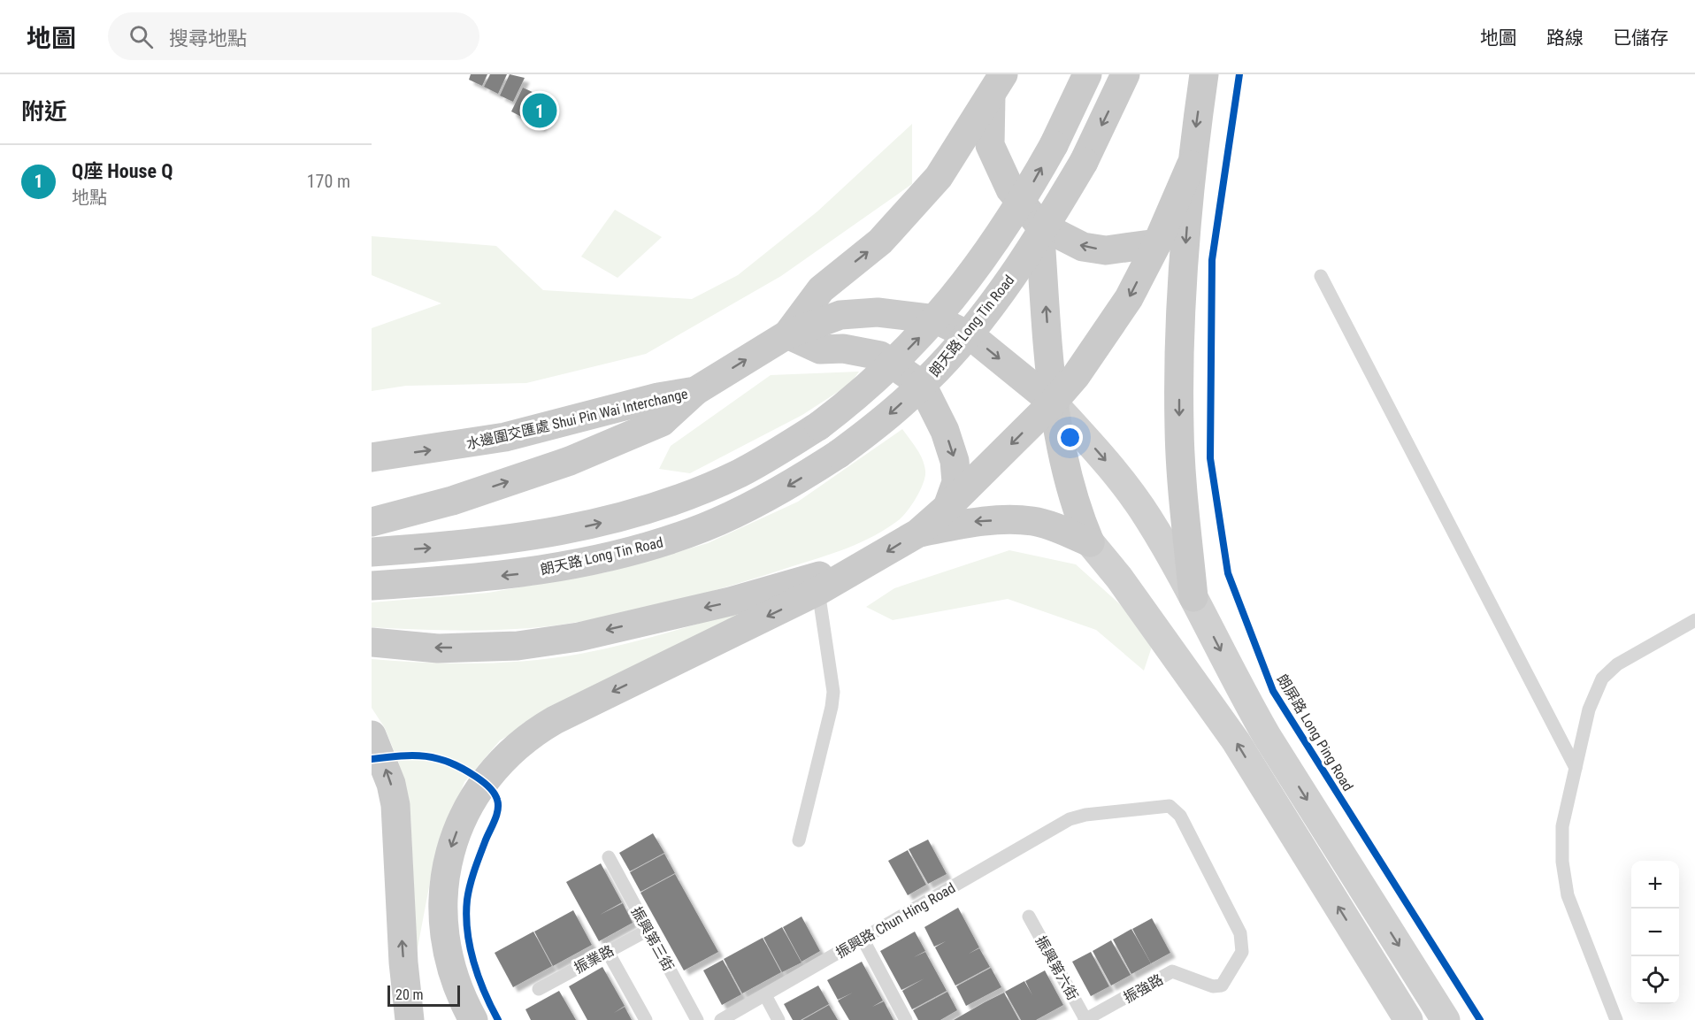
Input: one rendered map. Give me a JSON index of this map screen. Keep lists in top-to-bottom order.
{
  "streets": {
    "main road": ["朗天路 Long Tin Road", "水邊圍交匯處 Shui Pin Wai Interchange"],
    "lane": [
      "振興路 Chun Hing Road",
      "振興第三街",
      "振業路",
      "振興第六街",
      "振強路"
    ],
    "cycle path": ["朗屏路 Long Ping Road"]
  },
  "crossings": [
    ["振興路 Chun Hing Road", "振強路"],
    ["振興第三街", "振業路"],
    ["振興第六街", "振強路"]
  ],
  "scale_bar": "20 m",
  "page": {
    "header": "地圖",
    "search": "搜尋地點",
    "nav": ["地圖", "路線", "已儲存"],
    "heading": "附近",
    "pins": "1",
    "list": [
      {
        "mark": "1",
        "name": "Q座 House Q",
        "note": "地點",
        "value": "170 m"
      }
    ],
    "map_buttons": ["+", "−"],
    "scale": "20 m"
  }
}
